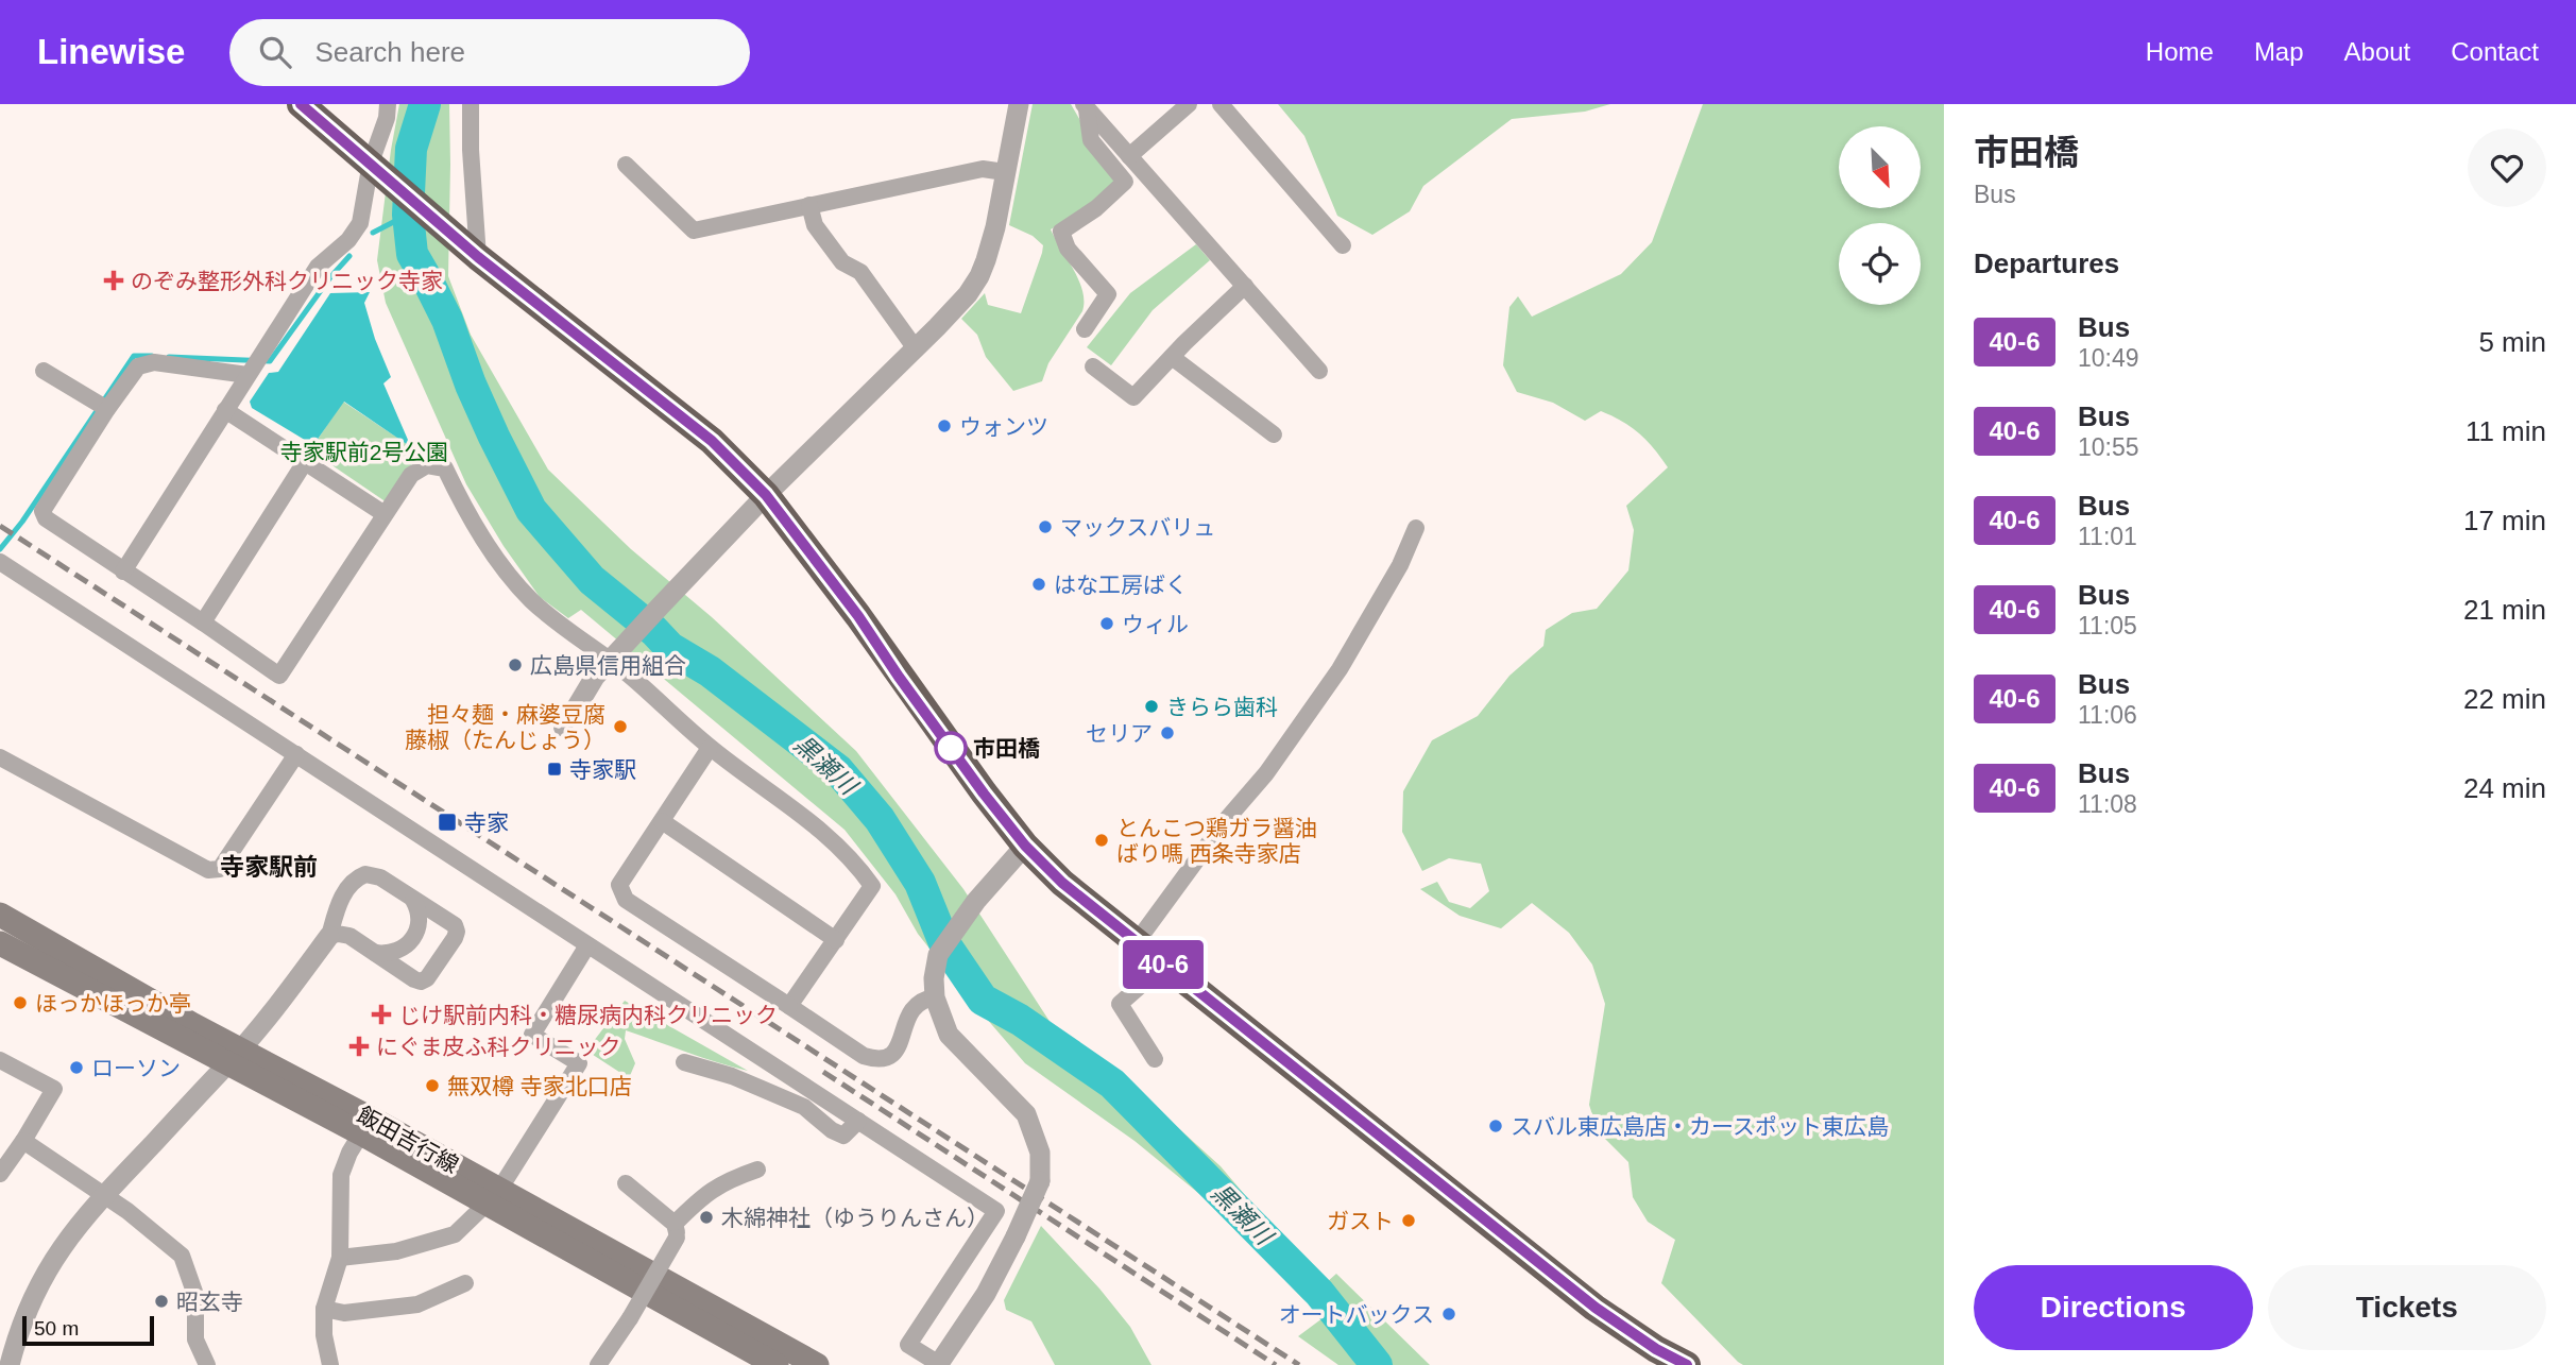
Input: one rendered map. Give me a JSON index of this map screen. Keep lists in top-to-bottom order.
{
  "streets": {
    "main road": ["飯田吉行線"]
  },
  "districts": ["寺家駅前"],
  "water": ["黒瀬川"],
  "parks": ["寺家駅前2号公園"],
  "places": {
    "health": ["のぞみ整形外科クリニック寺家", "じけ駅前内科・糖尿病内科クリニック", "にぐま皮ふ科クリニック"],
    "other": [
      "ウォンツ",
      "マックスバリュ",
      "はな工房ばく",
      "ウィル",
      "広島県信用組合",
      "きらら歯科",
      "担々麺・麻婆豆腐 藤椒（たんじょう）",
      "セリア",
      "市田橋",
      "とんこつ鶏ガラ醤油 ばり嗎 西条寺家店",
      "ほっかほっか亭",
      "ローソン",
      "無双樽 寺家北口店",
      "スバル東広島店・カースポット東広島",
      "木綿神社（ゆうりんさん）",
      "ガスト",
      "昭玄寺",
      "オートバックス"
    ],
    "transit": ["寺家駅", "寺家"]
  },
  "lines": ["bus line 40-6"],
  "scale_bar": "50 m",
  "north": "bottom right",
  "page": {
    "header": "Linewise",
    "search": "Search here",
    "nav": [
      "Home",
      "Map",
      "About",
      "Contact"
    ],
    "on_map": "40-6",
    "heading": [
      ["市田橋", "Bus"],
      "Departures"
    ],
    "list": [
      {
        "mark": "40-6",
        "name": "Bus",
        "note": "10:49",
        "value": "5 min"
      },
      {
        "mark": "40-6",
        "name": "Bus",
        "note": "10:55",
        "value": "11 min"
      },
      {
        "mark": "40-6",
        "name": "Bus",
        "note": "11:01",
        "value": "17 min"
      },
      {
        "mark": "40-6",
        "name": "Bus",
        "note": "11:05",
        "value": "21 min"
      },
      {
        "mark": "40-6",
        "name": "Bus",
        "note": "11:06",
        "value": "22 min"
      },
      {
        "mark": "40-6",
        "name": "Bus",
        "note": "11:08",
        "value": "24 min"
      }
    ],
    "buttons": ["Directions", "Tickets"],
    "scale": "50 m"
  }
}
